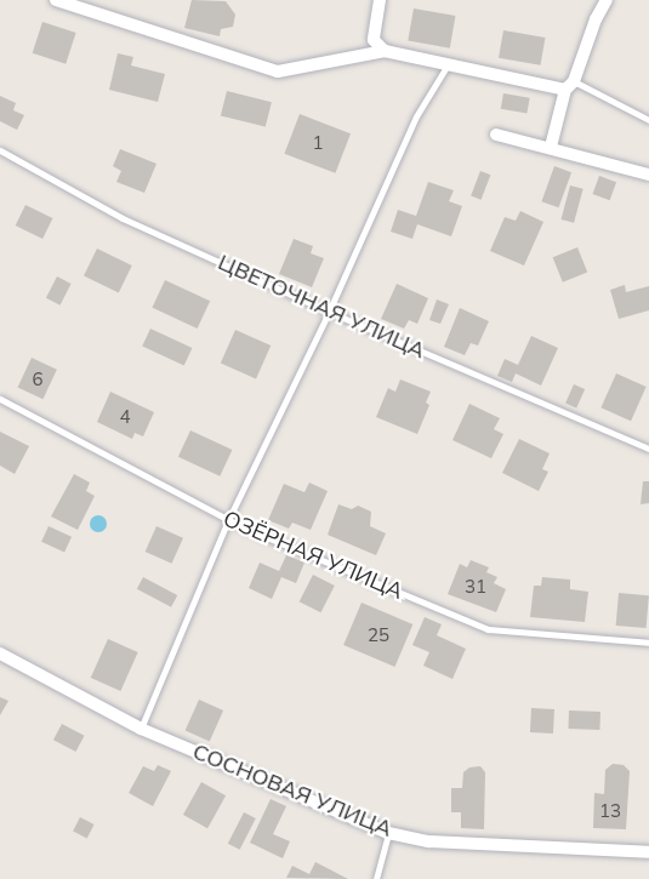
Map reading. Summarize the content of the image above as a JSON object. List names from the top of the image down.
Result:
{
  "streets": {
    "street": ["СОСНОВАЯ УЛИЦА"],
    "lane": ["ЦВЕТОЧНАЯ УЛИЦА", "ОЗЁРНАЯ УЛИЦА"]
  },
  "house_numbers": [
    "1",
    "6",
    "4",
    "31",
    "25",
    "13"
  ]
}
